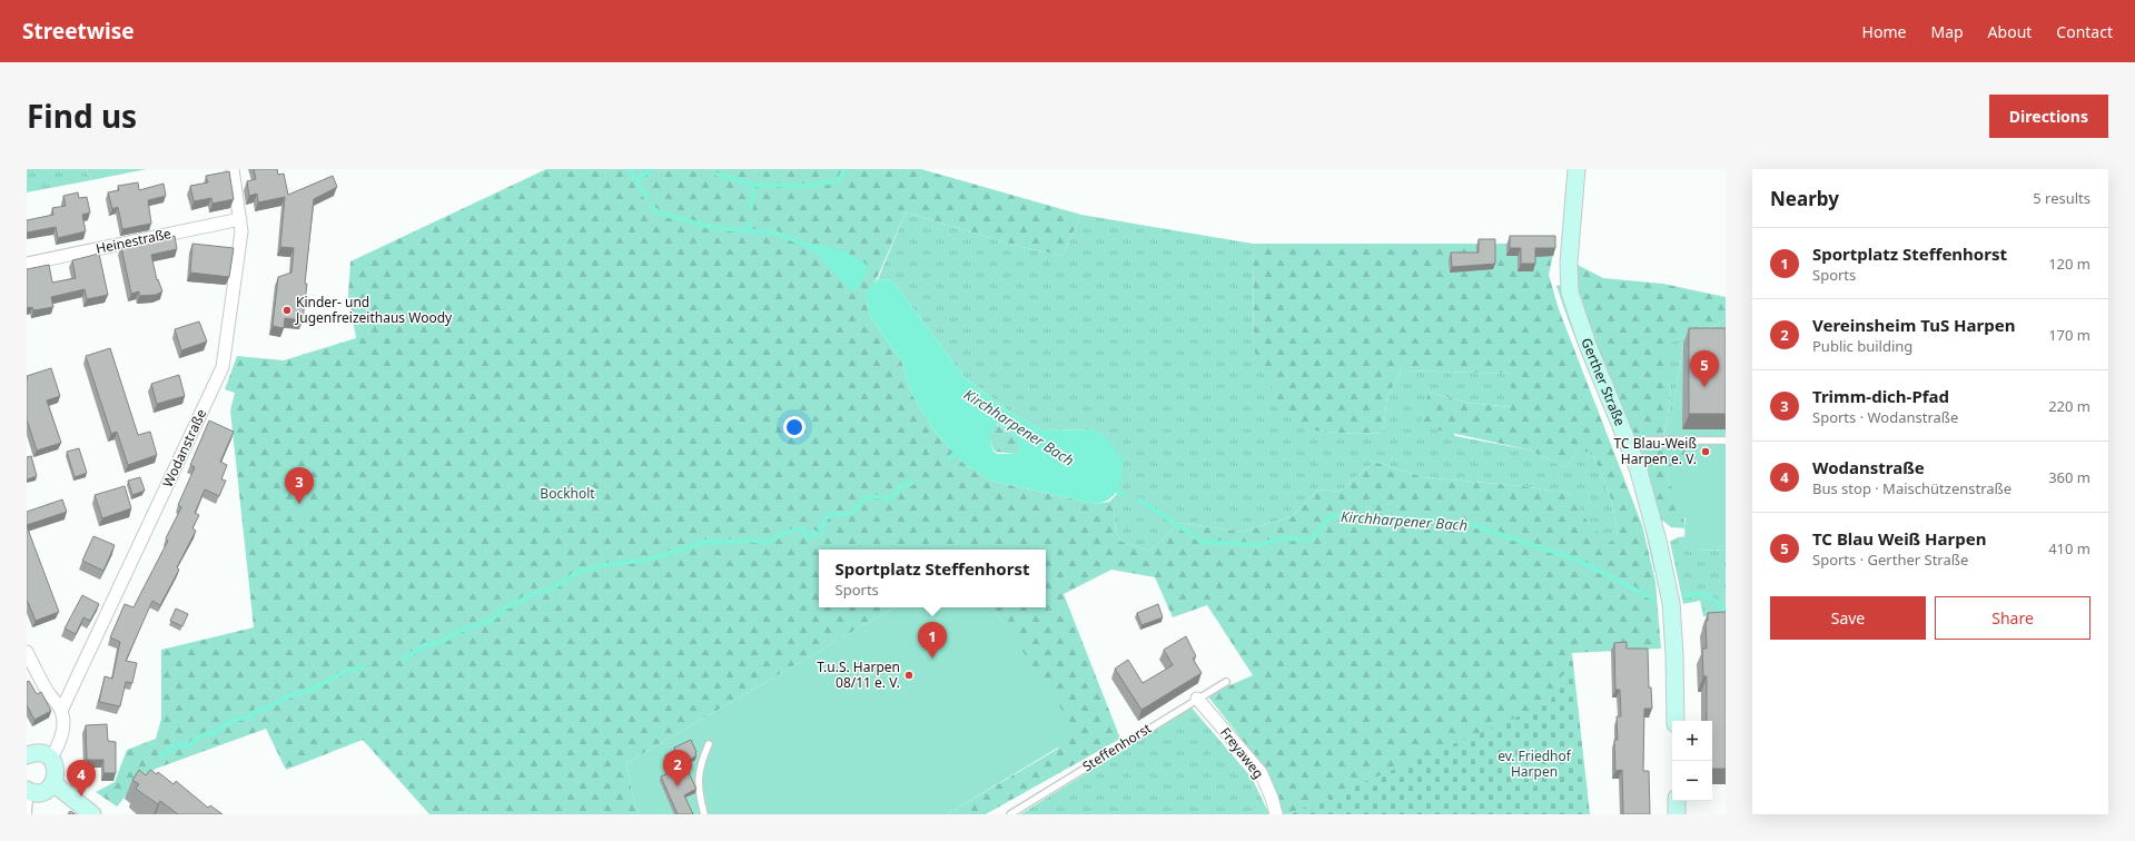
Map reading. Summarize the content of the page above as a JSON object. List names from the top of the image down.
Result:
{
  "streets": {
    "street": [
      "Heinestraße",
      "Gerther Straße",
      "Wodanstraße",
      "Freyaweg"
    ],
    "lane": ["Steffenhorst"]
  },
  "crossings": [
    ["Heinestraße", "Wodanstraße"],
    ["Steffenhorst", "Freyaweg"]
  ],
  "water": ["Kirchharpener Bach"],
  "parks": ["Bockholt", "ev. Friedhof Harpen"],
  "places": ["Kinder- und Jugenfreizeithaus Woody", "TC Blau-Weiß Harpen e. V.", "T.u.S. Harpen 08/11 e. V."],
  "page": {
    "header": "Streetwise",
    "nav": [
      "Home",
      "Map",
      "About",
      "Contact"
    ],
    "title": "Find us",
    "buttons": [
      "Directions",
      ["Save", "Share"]
    ],
    "heading": ["Nearby", "5 results"],
    "list": [
      {
        "mark": "1",
        "name": "Sportplatz Steffenhorst",
        "note": "Sports",
        "value": "120 m"
      },
      {
        "mark": "2",
        "name": "Vereinsheim TuS Harpen",
        "note": "Public building",
        "value": "170 m"
      },
      {
        "mark": "3",
        "name": "Trimm-dich-Pfad",
        "note": "Sports · Wodanstraße",
        "value": "220 m"
      },
      {
        "mark": "4",
        "name": "Wodanstraße",
        "note": "Bus stop · Maischützenstraße",
        "value": "360 m"
      },
      {
        "mark": "5",
        "name": "TC Blau Weiß Harpen",
        "note": "Sports · Gerther Straße",
        "value": "410 m"
      }
    ],
    "pins": [
      "5",
      "3",
      "1",
      "2",
      "4"
    ],
    "popup": ["Sportplatz Steffenhorst", "Sports"],
    "map_buttons": ["+", "−"]
  }
}
